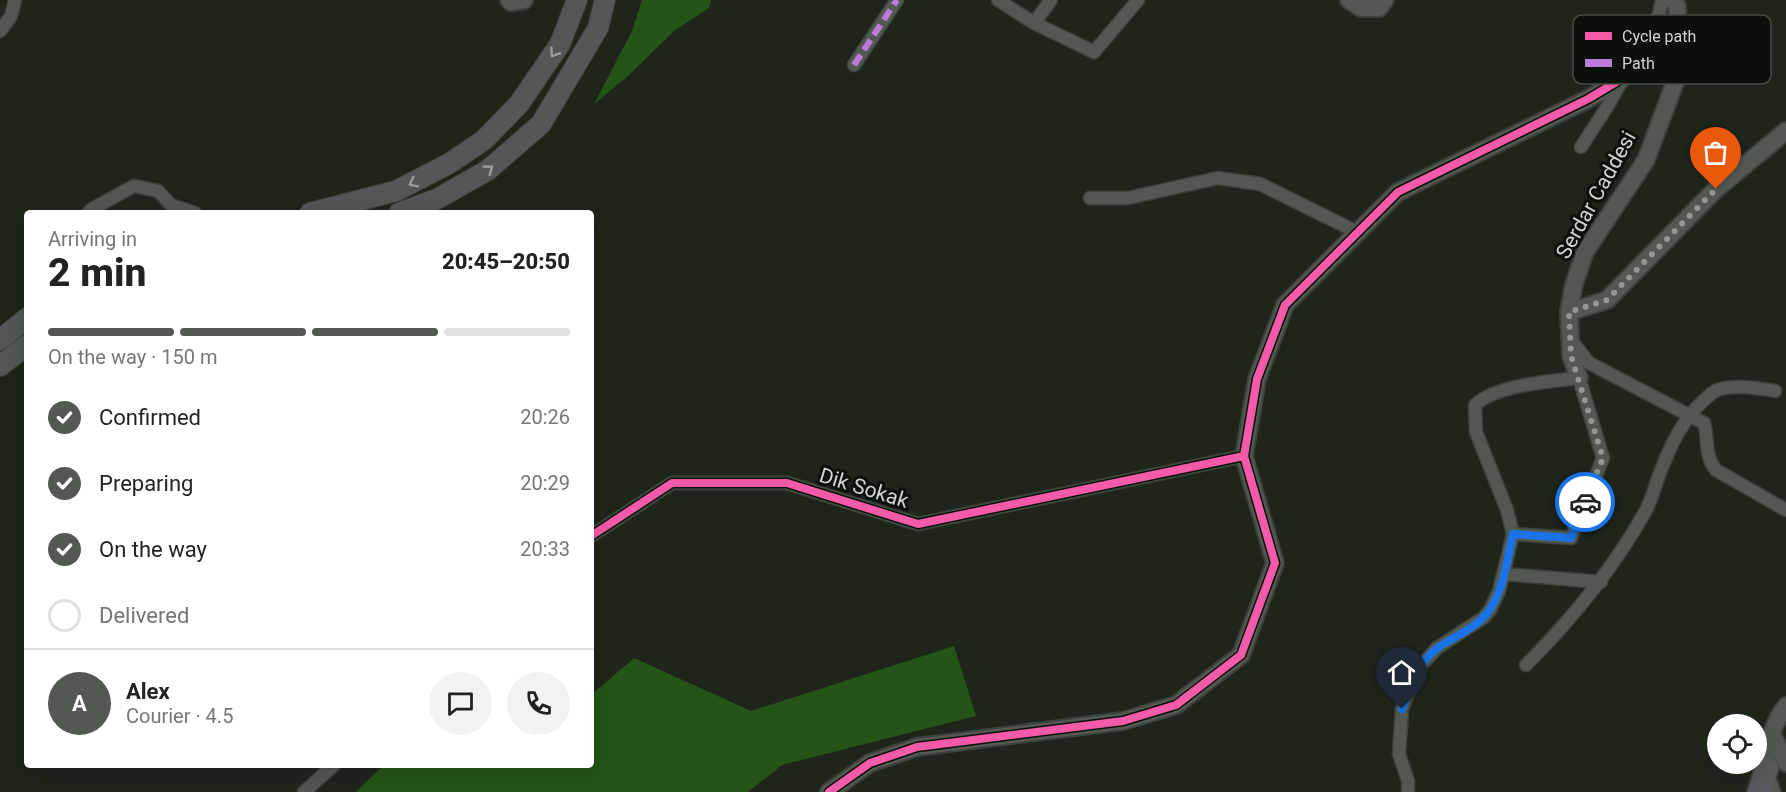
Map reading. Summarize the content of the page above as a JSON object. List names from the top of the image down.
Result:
{
  "streets": {
    "street": ["Serdar Caddesi", "Dik Sokak"]
  },
  "legend": ["Cycle path", "Path"],
  "page": {
    "heading": ["2 min", "Arriving in", "20:45–20:50"],
    "panel": ["Alex", "Courier · 4.5"],
    "bar": "On the way · 150 m",
    "list": [
      ["Confirmed", "20:26"],
      ["Preparing", "20:29"],
      ["On the way", "20:33"],
      "Delivered"
    ],
    "round": "A"
  }
}
